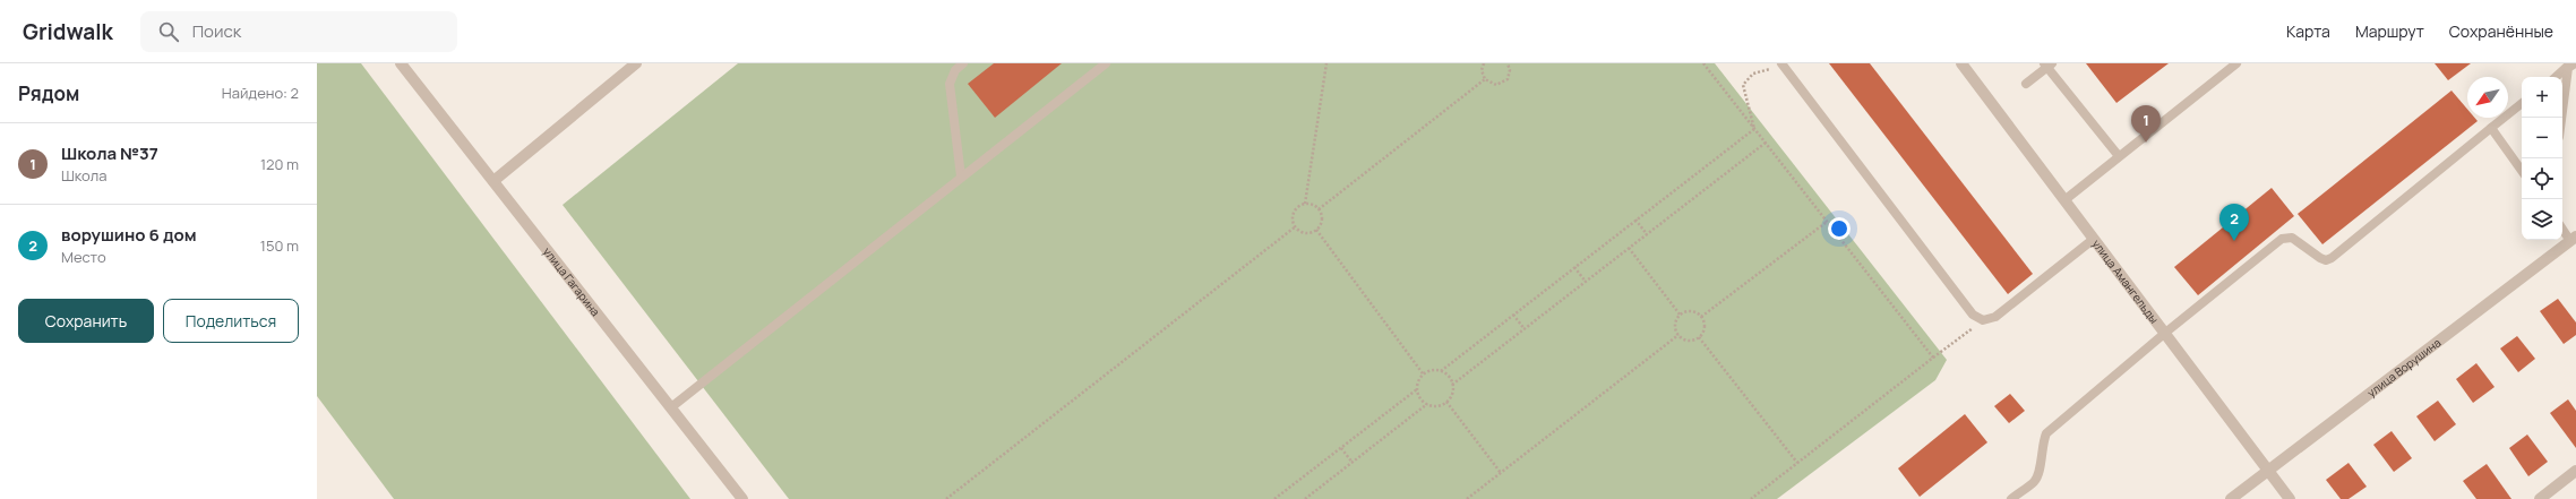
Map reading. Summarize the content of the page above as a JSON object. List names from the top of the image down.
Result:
{
  "streets": {
    "street": ["улица Гагарина", "улица Амангельды", "улица Ворушина"]
  },
  "crossings": [
    ["улица Амангельды", "улица Ворушина"]
  ],
  "north": "bottom left",
  "page": {
    "header": "Gridwalk",
    "search": "Поиск",
    "nav": ["Карта", "Маршрут", "Сохранённые"],
    "heading": ["Рядом", "Найдено: 2"],
    "map_buttons": ["+", "−"],
    "pins": ["1", "2"],
    "list": [
      {
        "mark": "1",
        "name": "Школа №37",
        "note": "Школа",
        "value": "120 m"
      },
      {
        "mark": "2",
        "name": "ворушино 6 дом",
        "note": "Место",
        "value": "150 m"
      }
    ],
    "buttons": ["Сохранить", "Поделиться"]
  }
}
